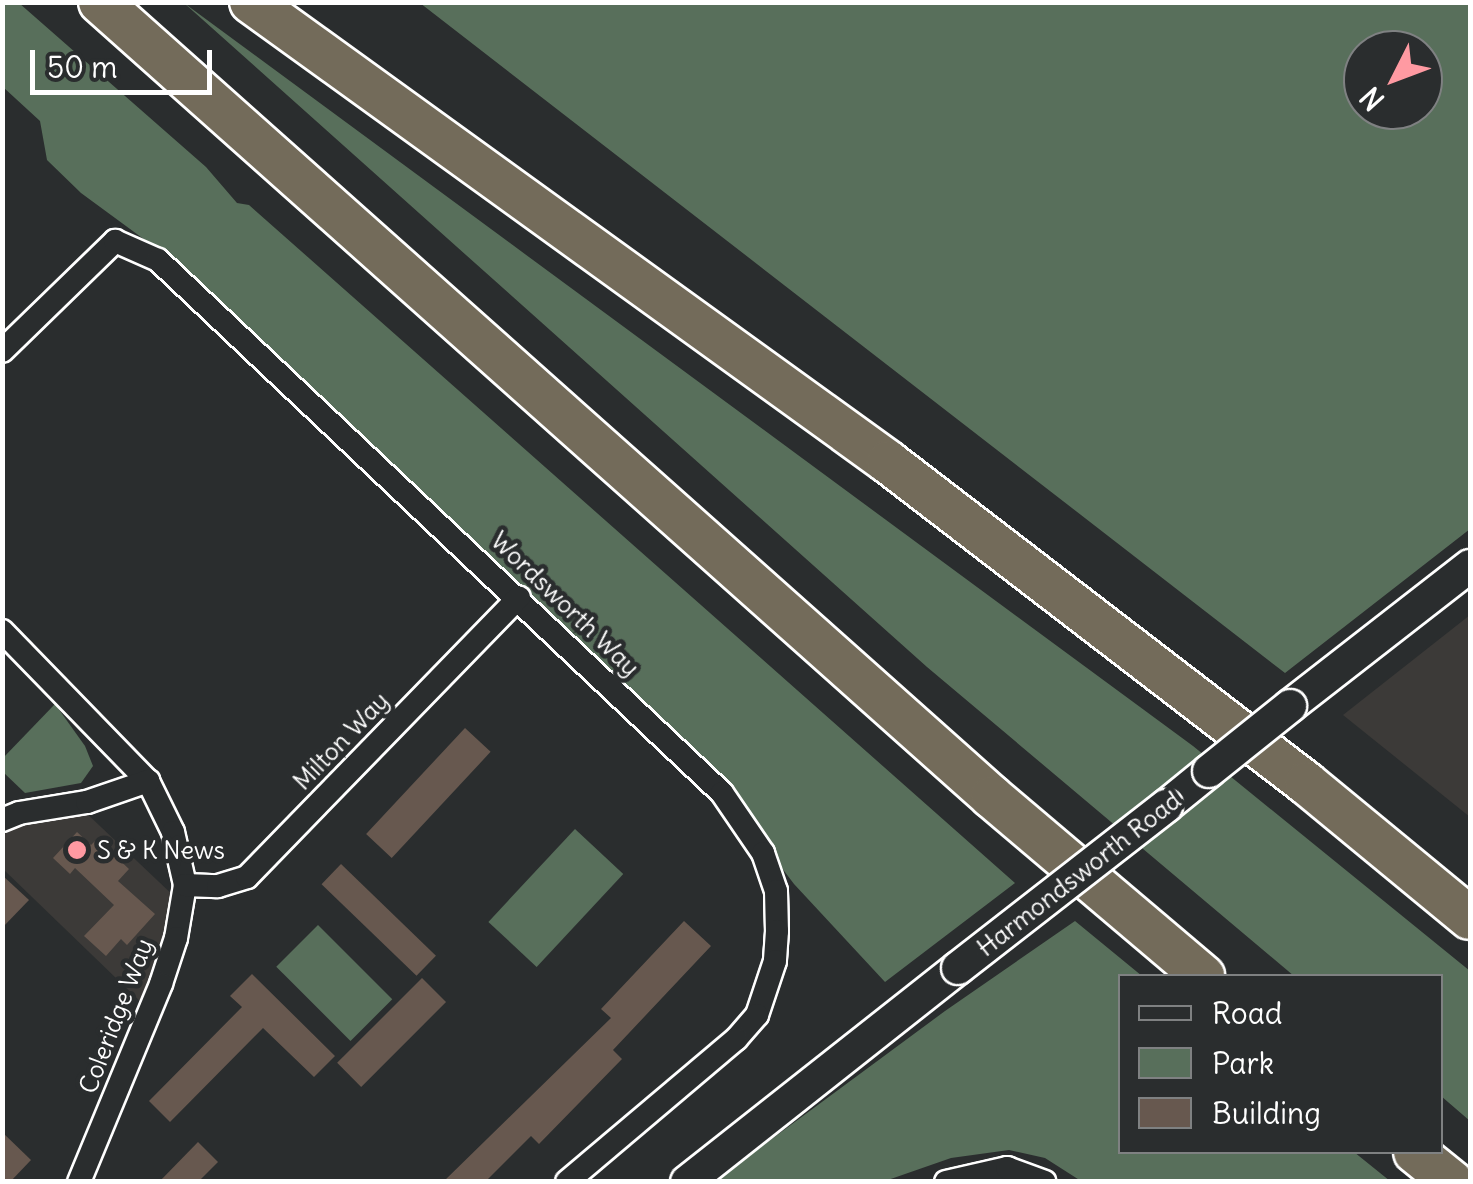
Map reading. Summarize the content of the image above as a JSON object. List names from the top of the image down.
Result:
{
  "streets": {
    "street": [
      "Wordsworth Way",
      "Milton Way",
      "Harmondsworth Road",
      "Coleridge Way"
    ]
  },
  "crossings": [
    ["Wordsworth Way", "Milton Way"],
    ["Milton Way", "Coleridge Way"]
  ],
  "places": ["S & K News"],
  "legend": ["Road", "Park", "Building"],
  "scale_bar": "50 m",
  "north": "bottom left"
}
